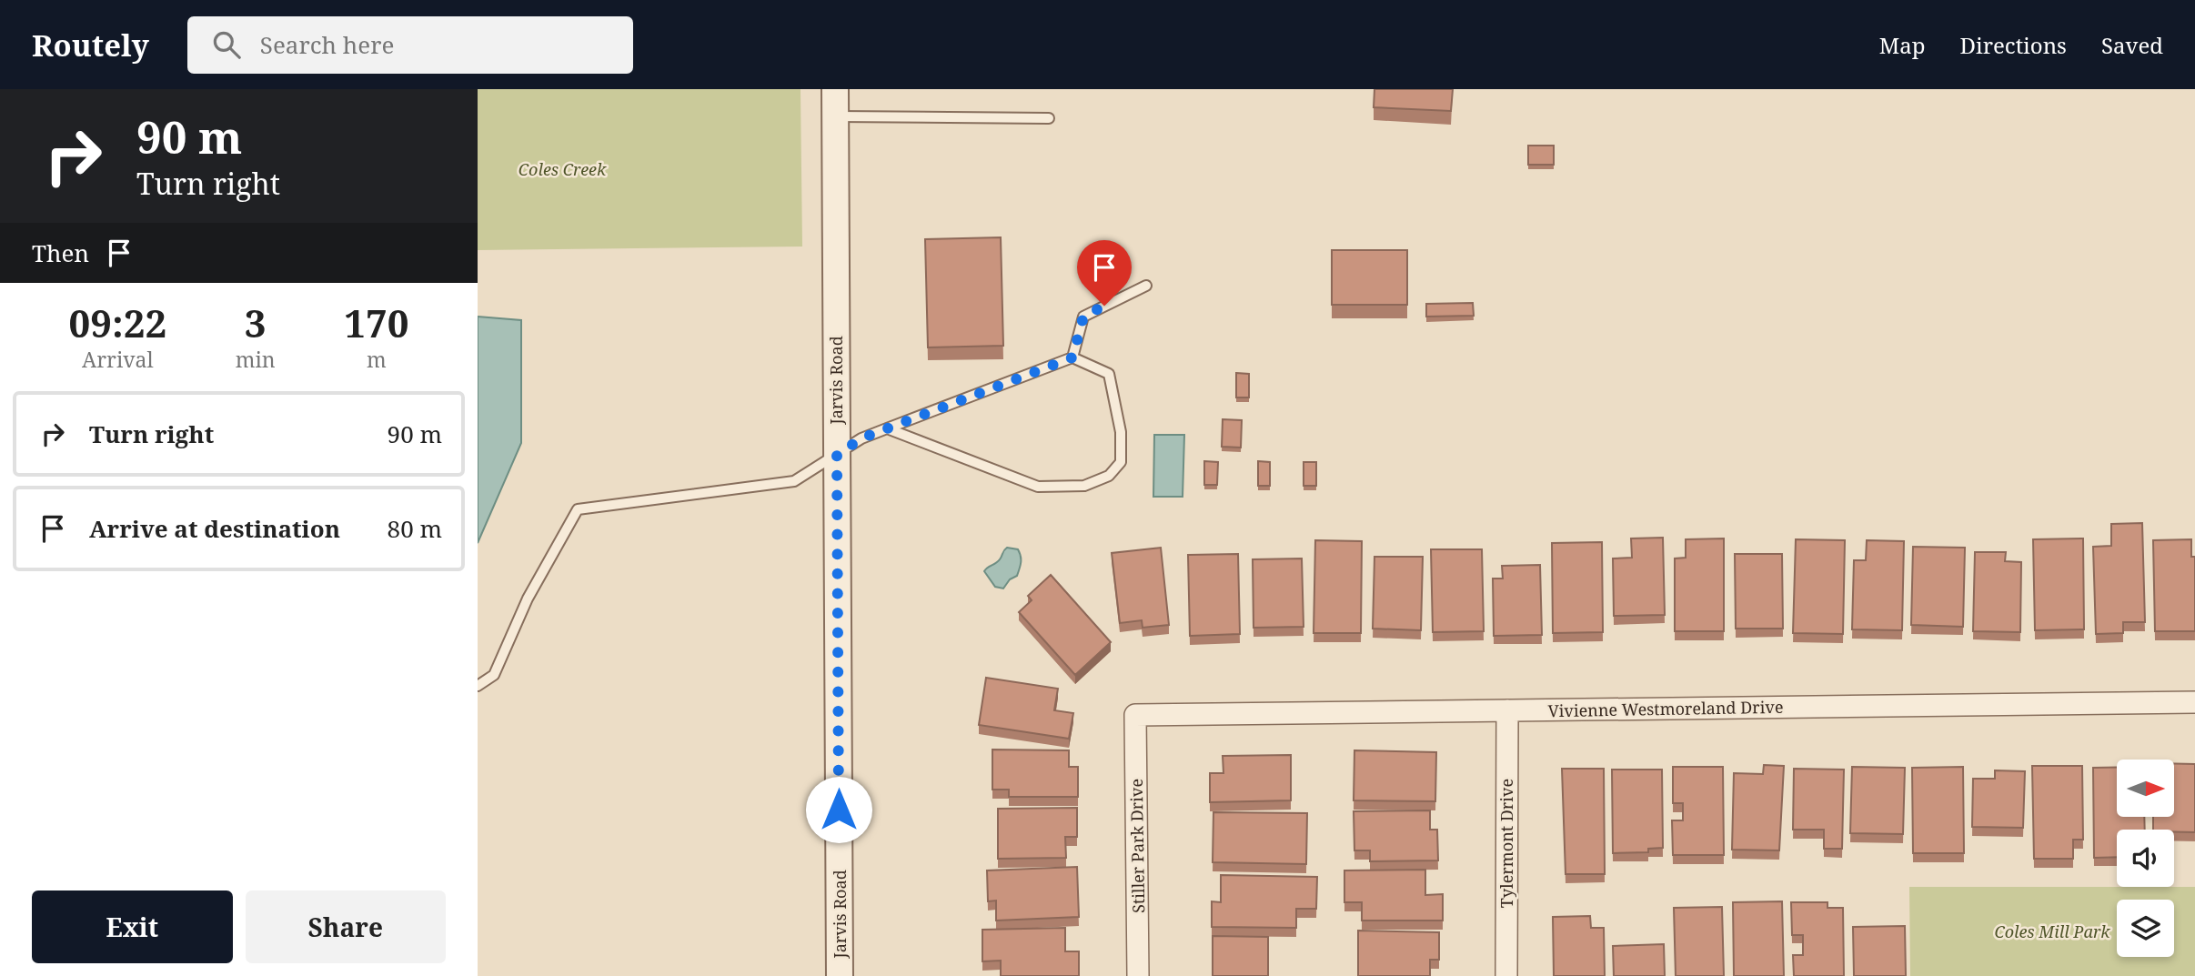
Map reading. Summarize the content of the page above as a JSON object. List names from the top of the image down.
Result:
{
  "streets": {
    "street": [
      "Jarvis Road",
      "Vivienne Westmoreland Drive",
      "Tylermont Drive",
      "Stiller Park Drive"
    ]
  },
  "crossings": [
    ["Vivienne Westmoreland Drive", "Tylermont Drive"],
    ["Vivienne Westmoreland Drive", "Stiller Park Drive"]
  ],
  "parks": ["Coles Creek", "Coles Mill Park"],
  "north": "right",
  "page": {
    "header": "Routely",
    "search": "Search here",
    "nav": ["Map", "Directions", "Saved"],
    "turn": ["90 m", "Turn right"],
    "then": "Then",
    "eta": [
      "09:22",
      "Arrival",
      "3",
      "min",
      "170",
      "m"
    ],
    "list": [
      {
        "name": "Turn right",
        "value": "90 m"
      },
      {
        "name": "Arrive at destination",
        "value": "80 m"
      }
    ],
    "buttons": ["Exit", "Share"]
  }
}
